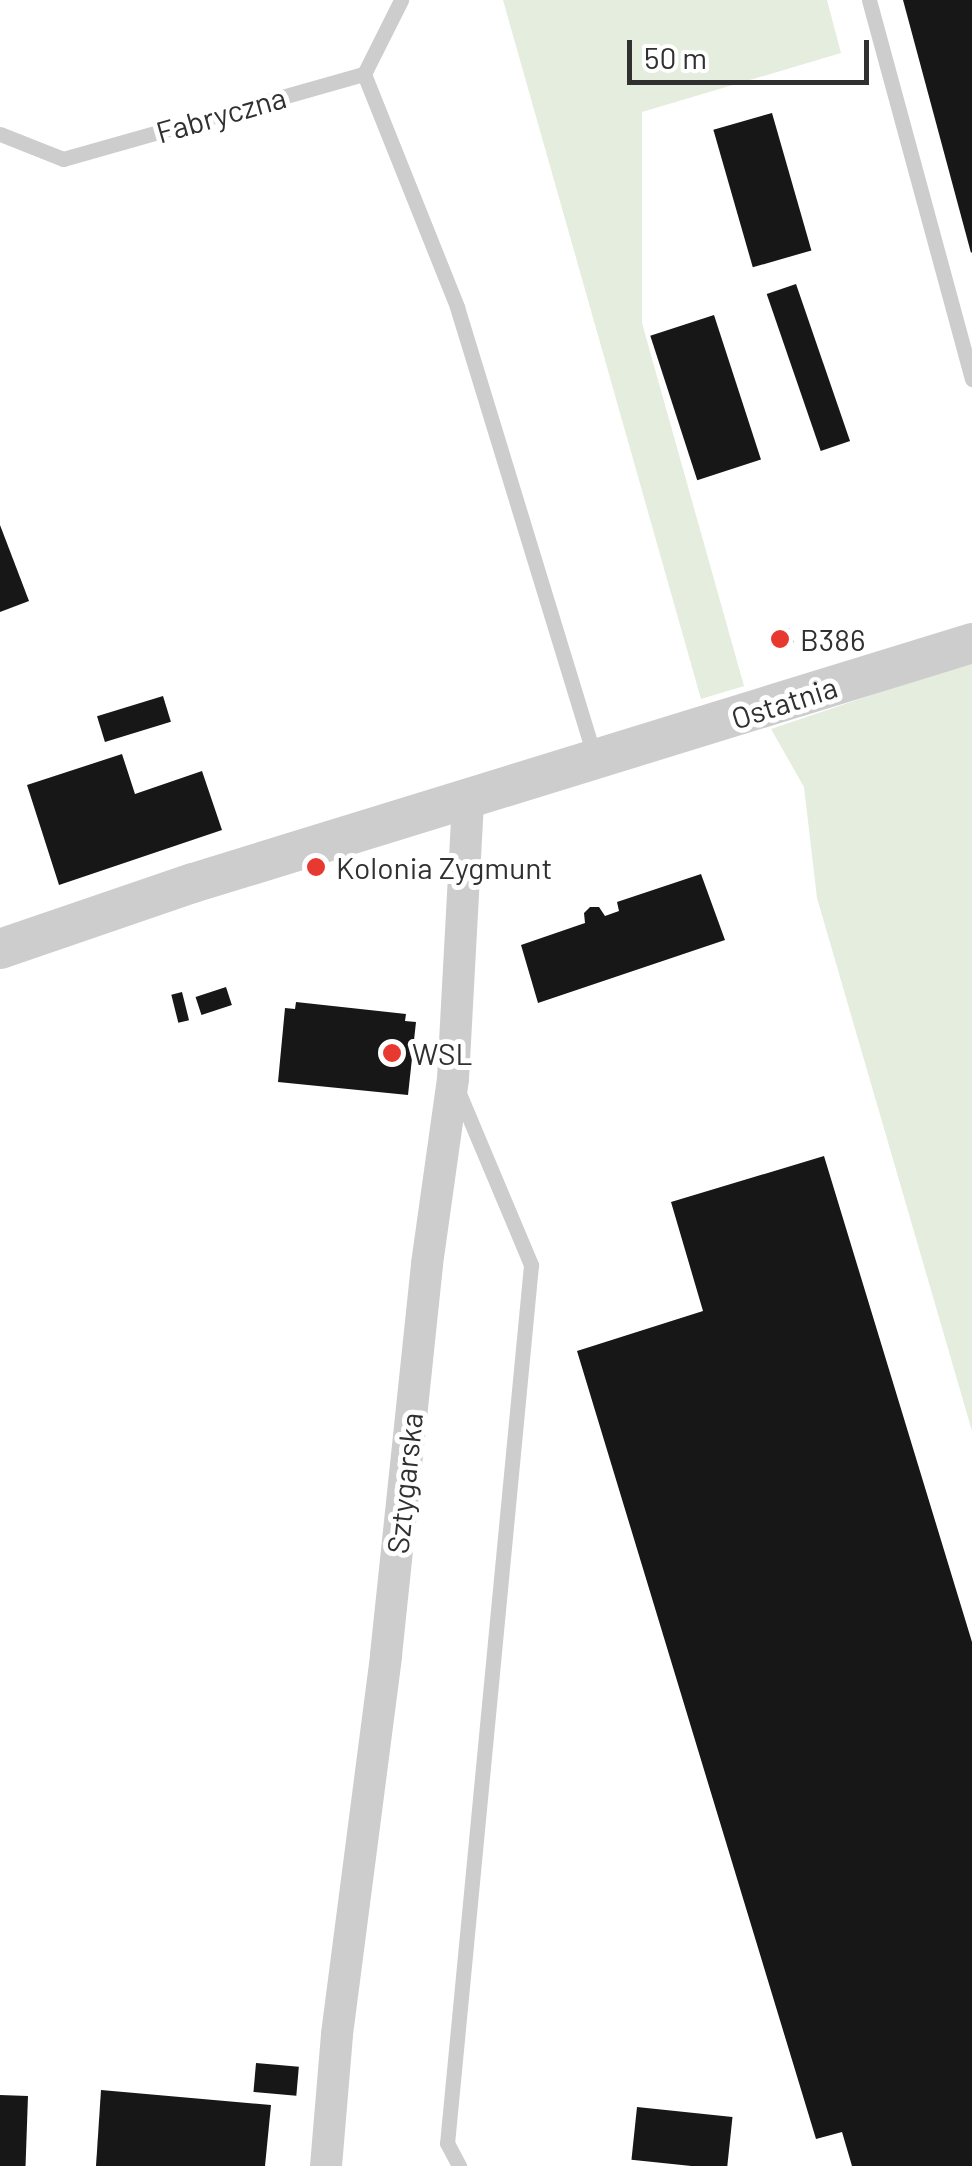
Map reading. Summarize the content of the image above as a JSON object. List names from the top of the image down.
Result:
{
  "streets": {
    "street": ["Ostatnia", "Sztygarska"],
    "lane": ["Fabryczna"]
  },
  "places": ["B386", "Kolonia Zygmunt", "WSL"],
  "scale_bar": "50 m"
}
